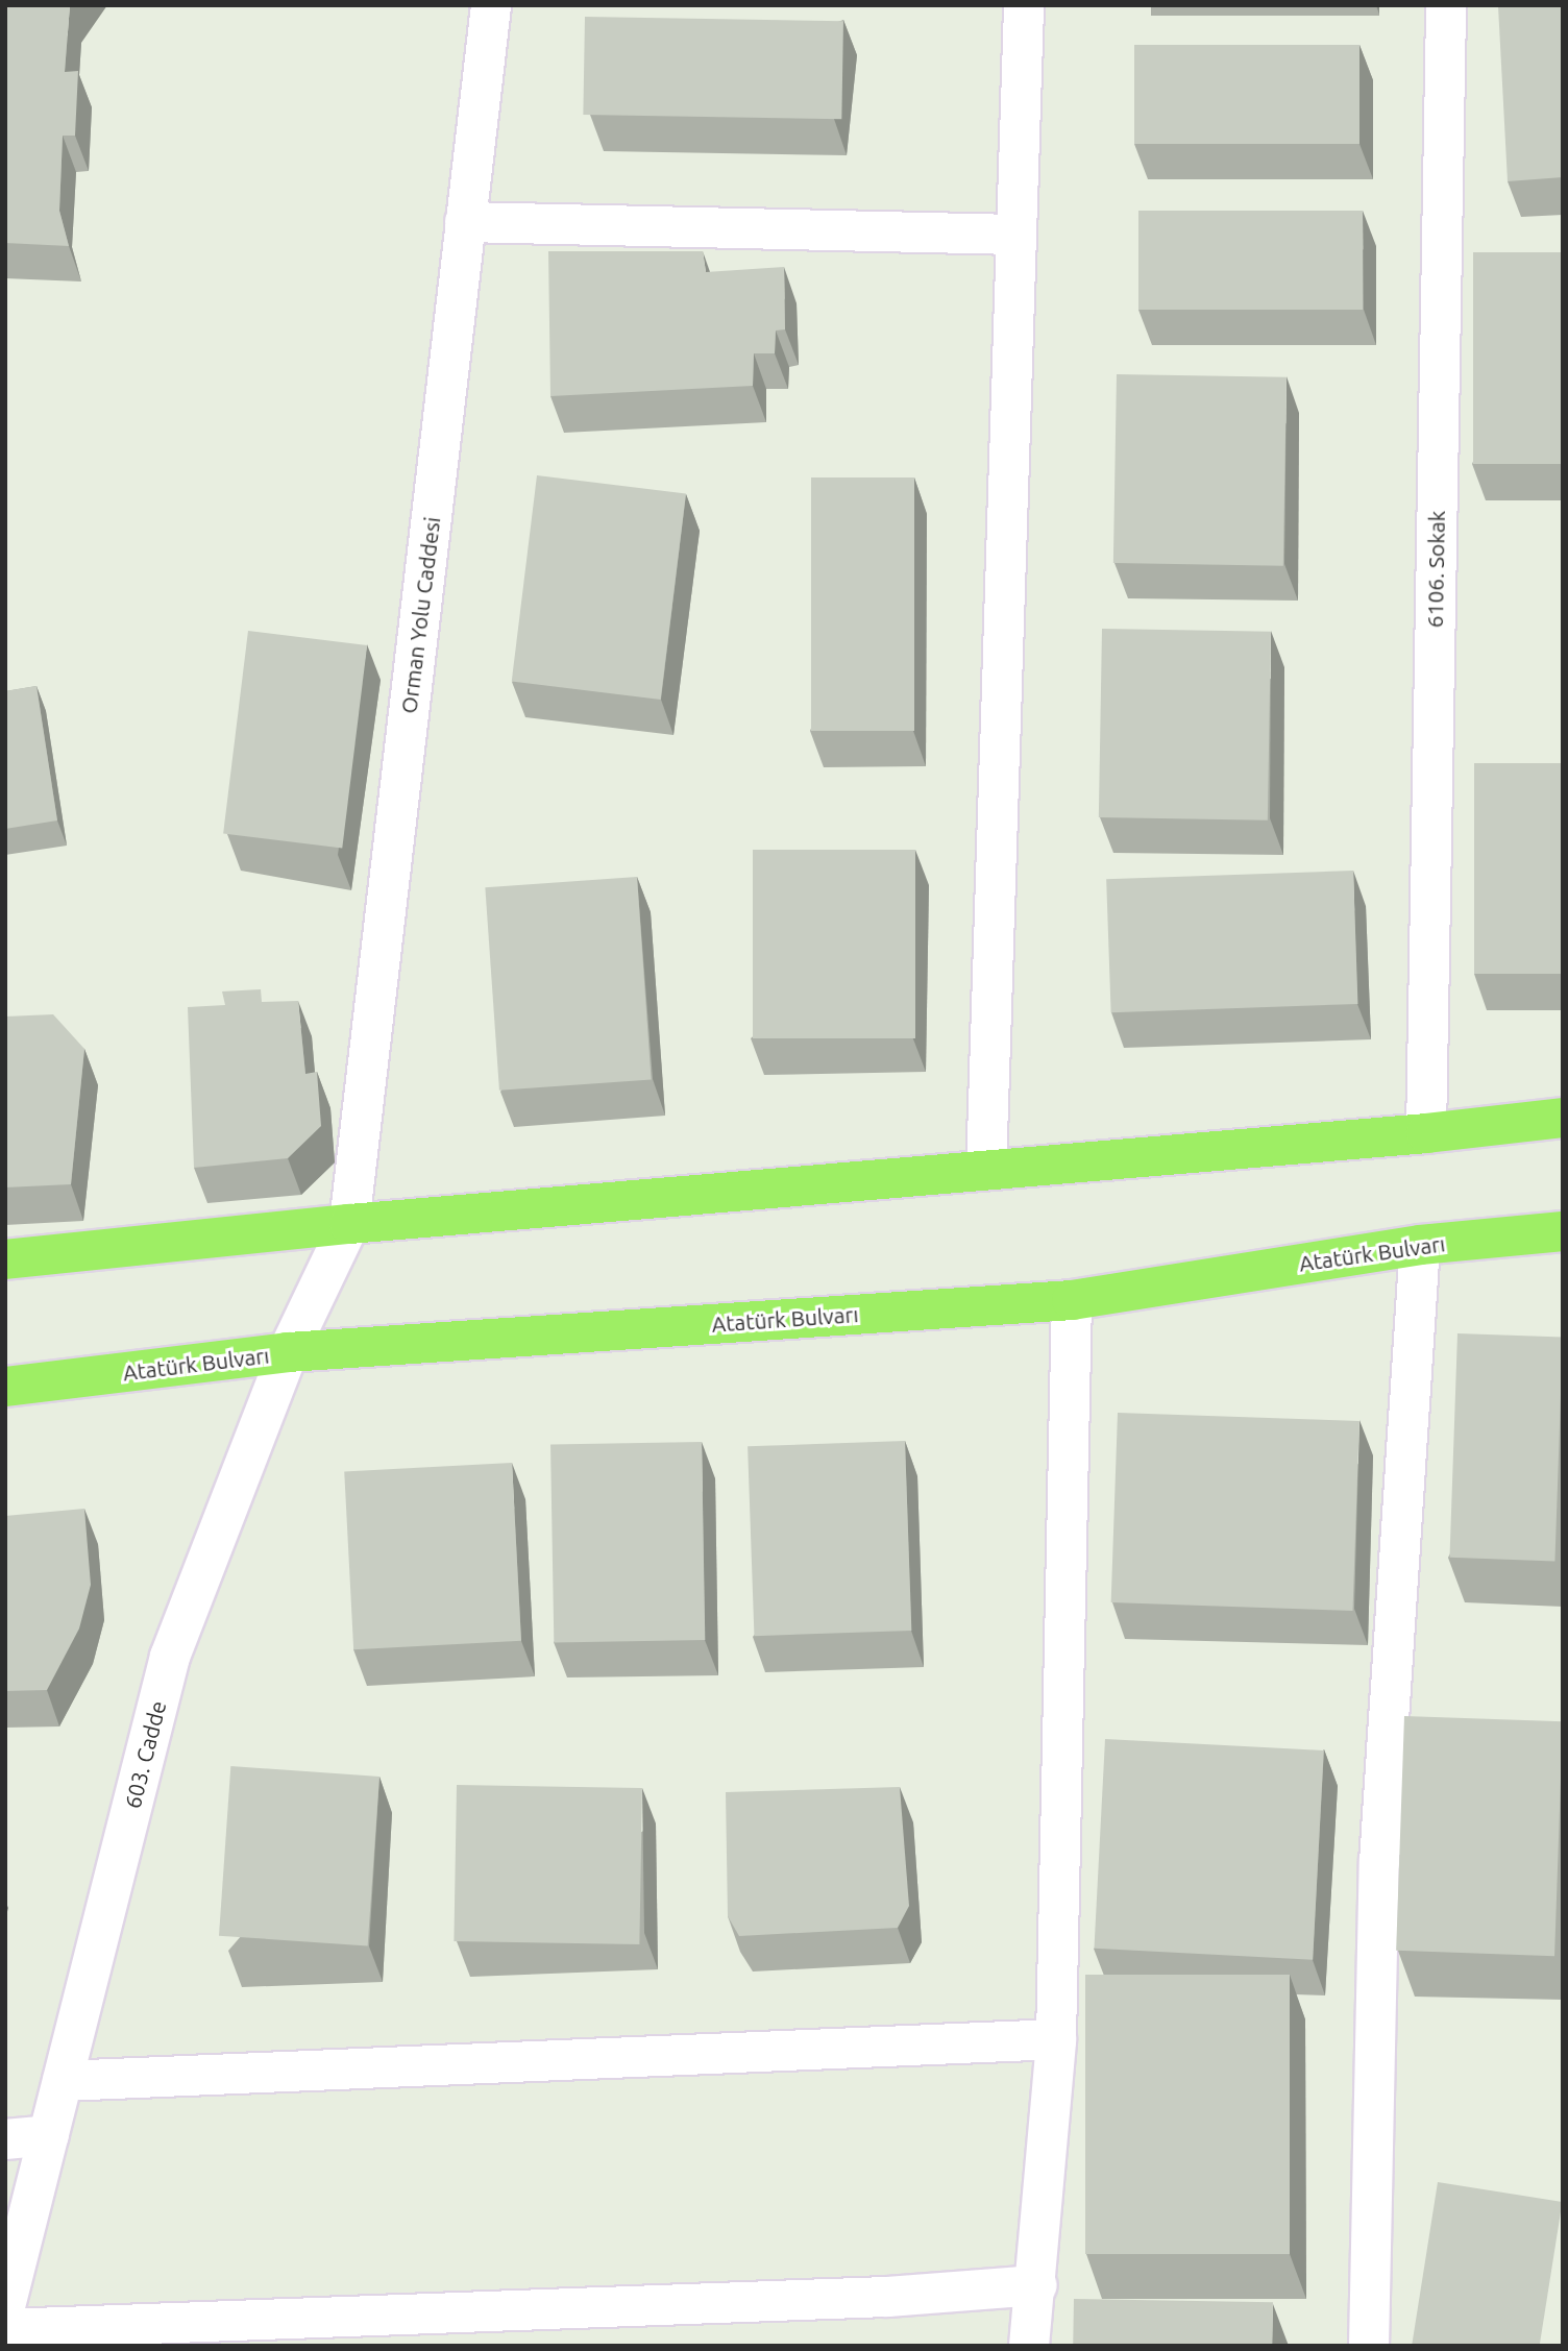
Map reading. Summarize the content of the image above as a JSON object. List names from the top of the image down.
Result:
{
  "streets": {
    "main road": ["Atatürk Bulvarı"],
    "street": ["6106. Sokak", "Orman Yolu Caddesi", "603. Cadde"]
  },
  "crossings": [
    ["Orman Yolu Caddesi", "603. Cadde"],
    ["Atatürk Bulvarı", "603. Cadde"]
  ]
}
